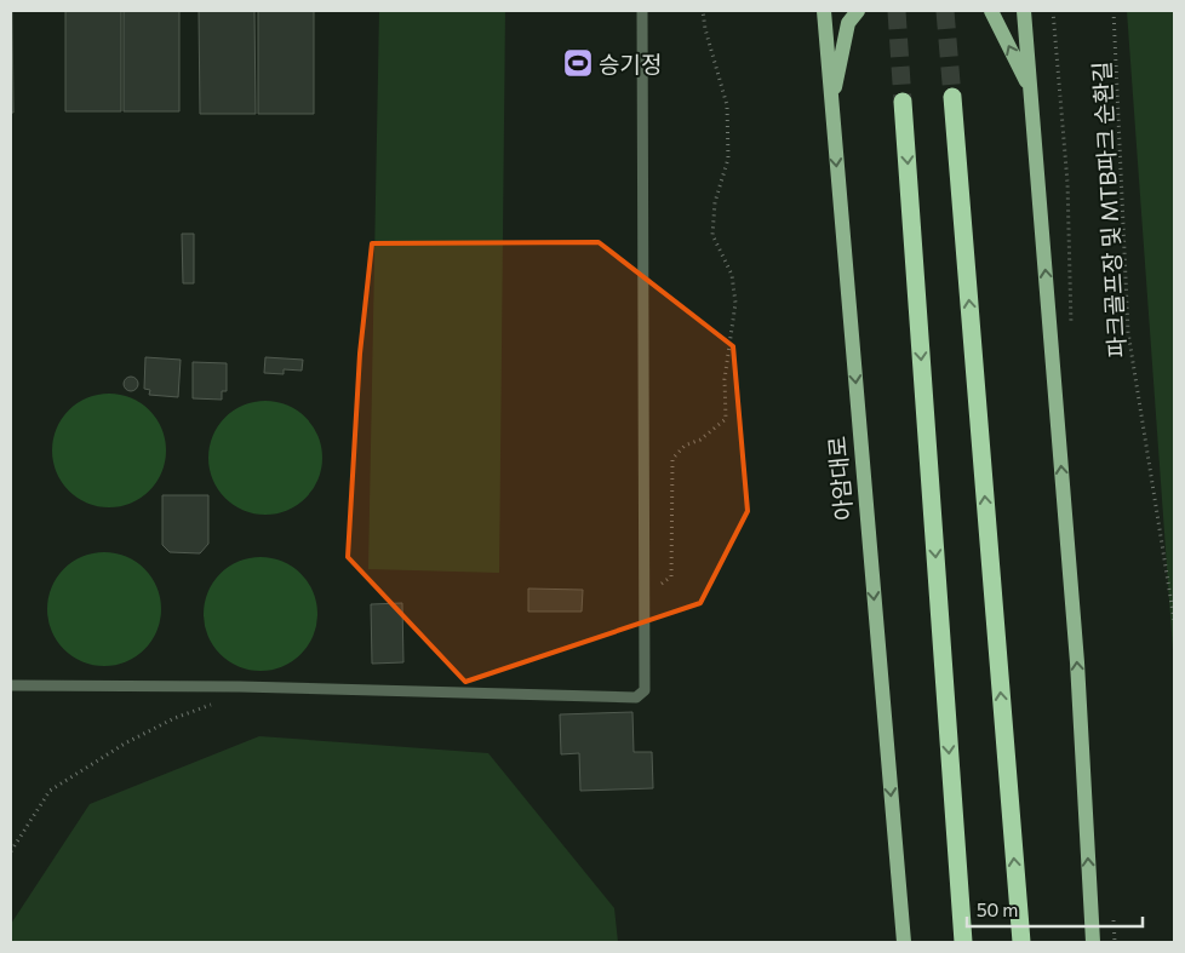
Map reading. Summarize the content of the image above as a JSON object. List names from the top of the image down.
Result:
{
  "streets": {
    "main road": ["아암대로"],
    "path": ["파크골프장 및 MTB파크 순환길"]
  },
  "one_way": ["아암대로"],
  "places": {
    "sports": ["승기정"]
  },
  "scale_bar": "50 m"
}
